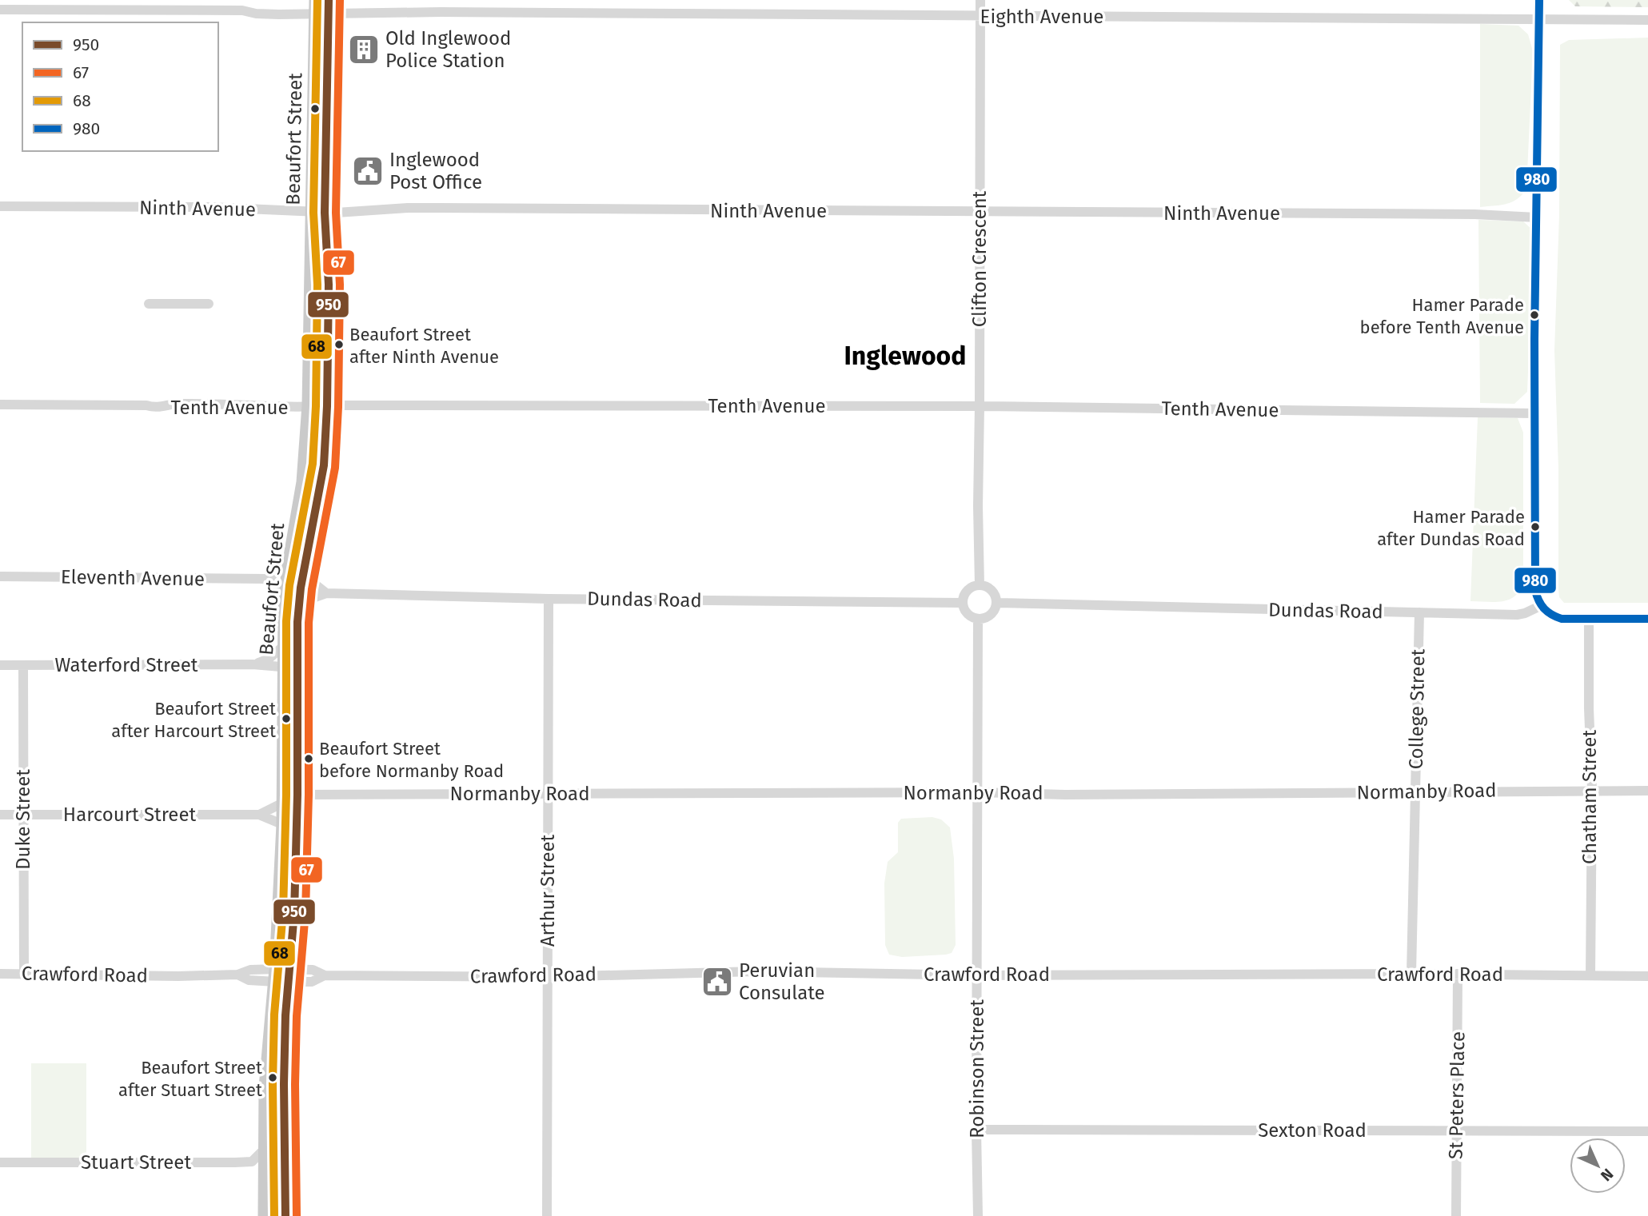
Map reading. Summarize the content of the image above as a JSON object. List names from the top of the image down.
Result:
{
  "streets": {
    "main road": ["Beaufort Street"],
    "street": [
      "Eighth Avenue",
      "Ninth Avenue",
      "Clifton Crescent",
      "Tenth Avenue",
      "Eleventh Avenue",
      "Dundas Road",
      "Waterford Street",
      "College Street",
      "Normanby Road",
      "Chatham Street",
      "Harcourt Street",
      "Duke Street",
      "Arthur Street",
      "Crawford Road",
      "Robinson Street",
      "St Peters Place",
      "Sexton Road",
      "Stuart Street"
    ]
  },
  "crossings": [
    ["Eighth Avenue", "Beaufort Street"],
    ["Eighth Avenue", "Clifton Crescent"],
    ["Beaufort Street", "Ninth Avenue"],
    ["Beaufort Street", "Tenth Avenue"],
    ["Beaufort Street", "Eleventh Avenue"],
    ["Beaufort Street", "Dundas Road"],
    ["Beaufort Street", "Waterford Street"],
    ["Beaufort Street", "Normanby Road"],
    ["Beaufort Street", "Harcourt Street"],
    ["Beaufort Street", "Crawford Road"],
    ["Beaufort Street", "Stuart Street"],
    ["Ninth Avenue", "Clifton Crescent"],
    ["Clifton Crescent", "Tenth Avenue"],
    ["Clifton Crescent", "Dundas Road"],
    ["Clifton Crescent", "Robinson Street"],
    ["Dundas Road", "College Street"],
    ["Dundas Road", "Arthur Street"],
    ["Dundas Road", "Robinson Street"],
    ["Waterford Street", "Duke Street"],
    ["College Street", "Normanby Road"],
    ["College Street", "Crawford Road"],
    ["Normanby Road", "Chatham Street"],
    ["Normanby Road", "Harcourt Street"],
    ["Normanby Road", "Arthur Street"],
    ["Normanby Road", "Robinson Street"],
    ["Chatham Street", "Crawford Road"],
    ["Harcourt Street", "Duke Street"],
    ["Duke Street", "Crawford Road"],
    ["Arthur Street", "Crawford Road"],
    ["Crawford Road", "Robinson Street"],
    ["Crawford Road", "St Peters Place"],
    ["Robinson Street", "Sexton Road"],
    ["St Peters Place", "Sexton Road"]
  ],
  "districts": ["Inglewood"],
  "places": {
    "building": ["Old Inglewood Police Station"],
    "public building": ["Inglewood Post Office", "Peruvian Consulate"],
    "other": [
      "Hamer Parade before Tenth Avenue",
      "Beaufort Street after Ninth Avenue",
      "Hamer Parade after Dundas Road",
      "Beaufort Street after Harcourt Street",
      "Beaufort Street before Normanby Road",
      "Beaufort Street after Stuart Street"
    ]
  },
  "lines": [
    "transit line 950",
    "transit line 67",
    "transit line 68",
    "transit line 980"
  ],
  "legend": [
    "950",
    "67",
    "68",
    "980"
  ],
  "north": "bottom right"
}
